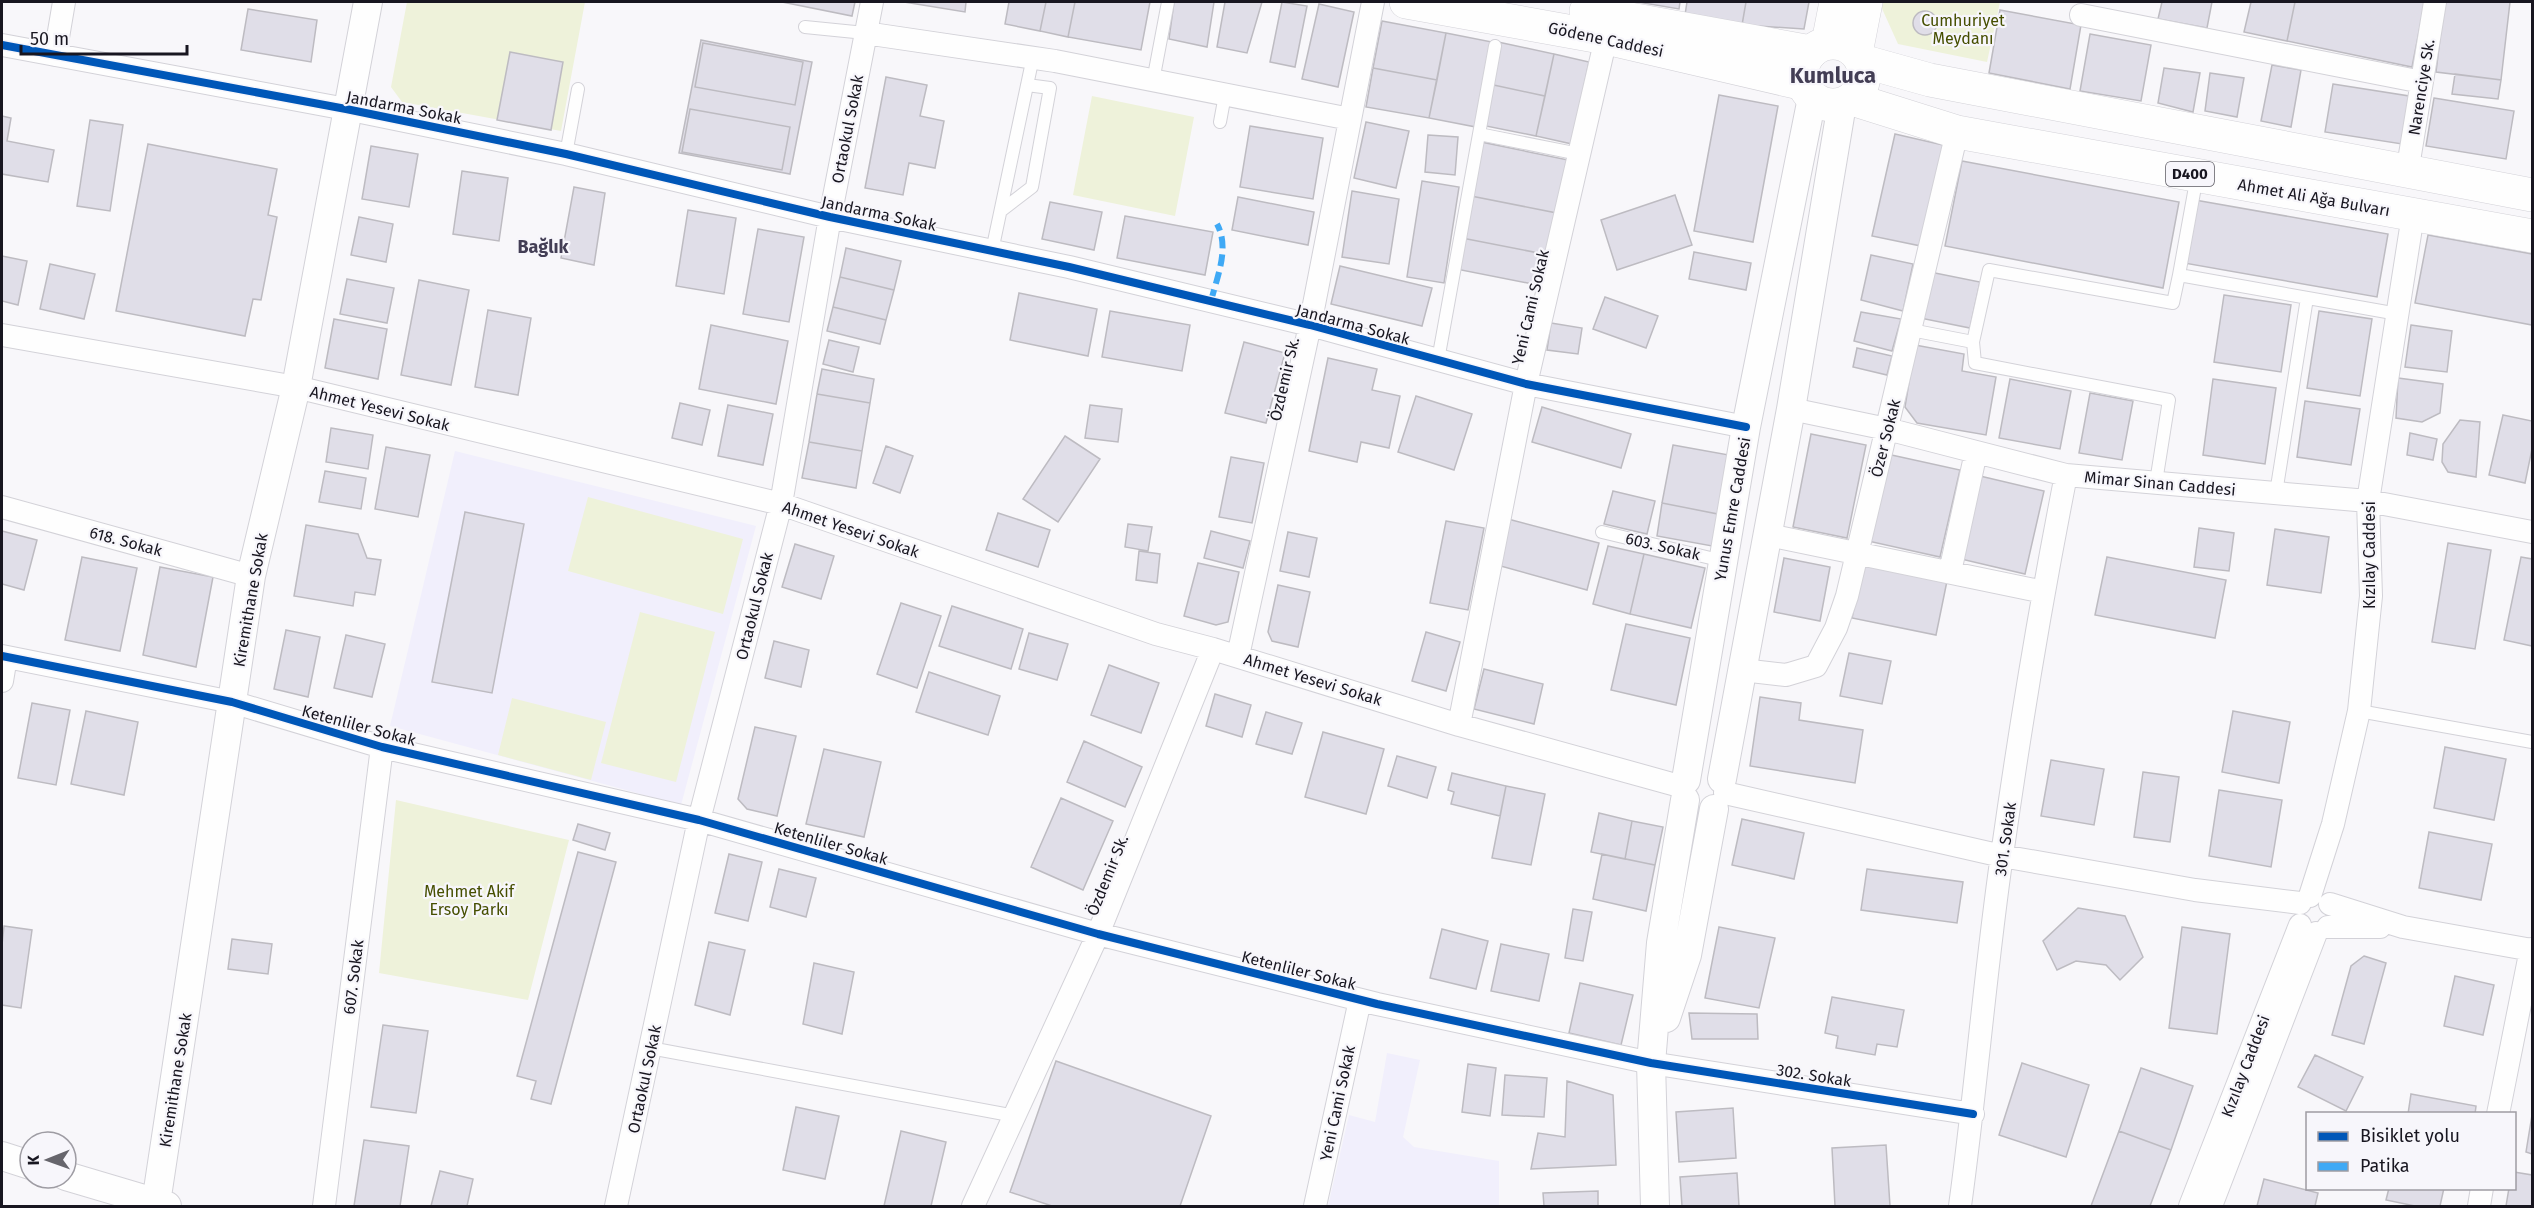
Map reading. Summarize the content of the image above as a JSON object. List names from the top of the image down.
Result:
{
  "streets": {
    "main road": ["Gödene Caddesi", "D400", "Ahmet Ali Ağa Bulvarı"],
    "street": [
      "Narenciye Sk.",
      "Jandarma Sokak",
      "Ortaokul Sokak",
      "Yeni Cami Sokak",
      "Özdemir Sk.",
      "Ahmet Yesevi Sokak",
      "Özer Sokak",
      "Mimar Sinan Caddesi",
      "Yunus Emre Caddesi",
      "618. Sokak",
      "Kızılay Caddesi",
      "Kiremithane Sokak",
      "Ketenliler Sokak",
      "301. Sokak",
      "607. Sokak",
      "302. Sokak"
    ],
    "lane": ["603. Sokak"]
  },
  "crossings": [
    ["Gödene Caddesi", "Ahmet Ali Ağa Bulvarı"],
    ["Gödene Caddesi", "Yeni Cami Sokak"],
    ["Gödene Caddesi", "Yunus Emre Caddesi"],
    ["Jandarma Sokak", "Ortaokul Sokak"],
    ["Jandarma Sokak", "Yeni Cami Sokak"],
    ["Jandarma Sokak", "Özdemir Sk."],
    ["Jandarma Sokak", "Yunus Emre Caddesi"],
    ["Jandarma Sokak", "Kiremithane Sokak"],
    ["Ortaokul Sokak", "Ahmet Yesevi Sokak"],
    ["Ortaokul Sokak", "Ketenliler Sokak"],
    ["Ahmet Ali Ağa Bulvarı", "Özer Sokak"],
    ["Ahmet Ali Ağa Bulvarı", "Yunus Emre Caddesi"],
    ["Ahmet Ali Ağa Bulvarı", "Kızılay Caddesi"],
    ["Yeni Cami Sokak", "Ahmet Yesevi Sokak"],
    ["Yeni Cami Sokak", "Ketenliler Sokak"],
    ["Özdemir Sk.", "Ahmet Yesevi Sokak"],
    ["Özdemir Sk.", "Ketenliler Sokak"],
    ["Ahmet Yesevi Sokak", "Yunus Emre Caddesi"],
    ["Ahmet Yesevi Sokak", "Kiremithane Sokak"],
    ["Özer Sokak", "Mimar Sinan Caddesi"],
    ["Özer Sokak", "Yunus Emre Caddesi"],
    ["Mimar Sinan Caddesi", "Yunus Emre Caddesi"],
    ["Mimar Sinan Caddesi", "Kızılay Caddesi"],
    ["Mimar Sinan Caddesi", "301. Sokak"],
    ["Yunus Emre Caddesi", "603. Sokak"],
    ["Yunus Emre Caddesi", "Ketenliler Sokak"],
    ["Yunus Emre Caddesi", "302. Sokak"],
    ["618. Sokak", "Kiremithane Sokak"],
    ["Kiremithane Sokak", "Ketenliler Sokak"],
    ["Ketenliler Sokak", "607. Sokak"],
    ["Ketenliler Sokak", "302. Sokak"],
    ["301. Sokak", "302. Sokak"]
  ],
  "districts": ["Kumluca", "Bağlık"],
  "parks": ["Cumhuriyet Meydanı", "Mehmet Akif Ersoy Parkı"],
  "legend": ["Bisiklet yolu", "Patika"],
  "scale_bar": "50 m",
  "north": "left"
}
